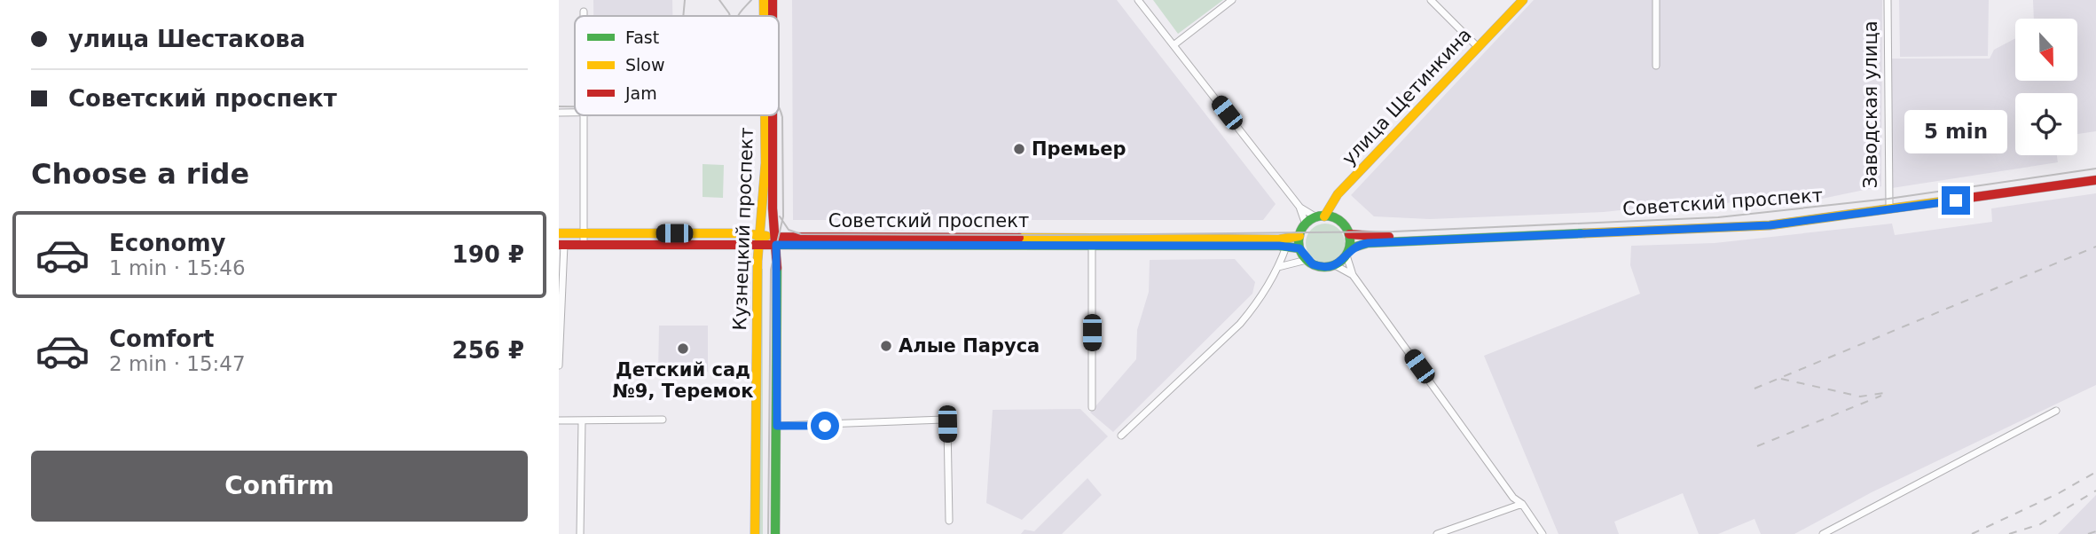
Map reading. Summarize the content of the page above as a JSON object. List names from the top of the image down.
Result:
{
  "streets": {
    "main road": ["улица Щетинкина", "Советский проспект", "Кузнецкий проспект"],
    "street": ["Заводская улица"]
  },
  "crossings": [
    ["улица Щетинкина", "Советский проспект"],
    ["Заводская улица", "Советский проспект"],
    ["Советский проспект", "Кузнецкий проспект"]
  ],
  "places": ["Премьер", "Алые Паруса", "Детский сад №9, Теремок"],
  "legend": ["Fast", "Slow", "Jam"],
  "north": "bottom",
  "page": {
    "banner": ["улица Шестакова", "Советский проспект"],
    "bubble": "5 min",
    "heading": "Choose a ride",
    "list": [
      {
        "name": "Economy",
        "note": "1 min · 15:46",
        "value": "190 ₽"
      },
      {
        "name": "Comfort",
        "note": "2 min · 15:47",
        "value": "256 ₽"
      }
    ],
    "buttons": "Confirm"
  }
}
